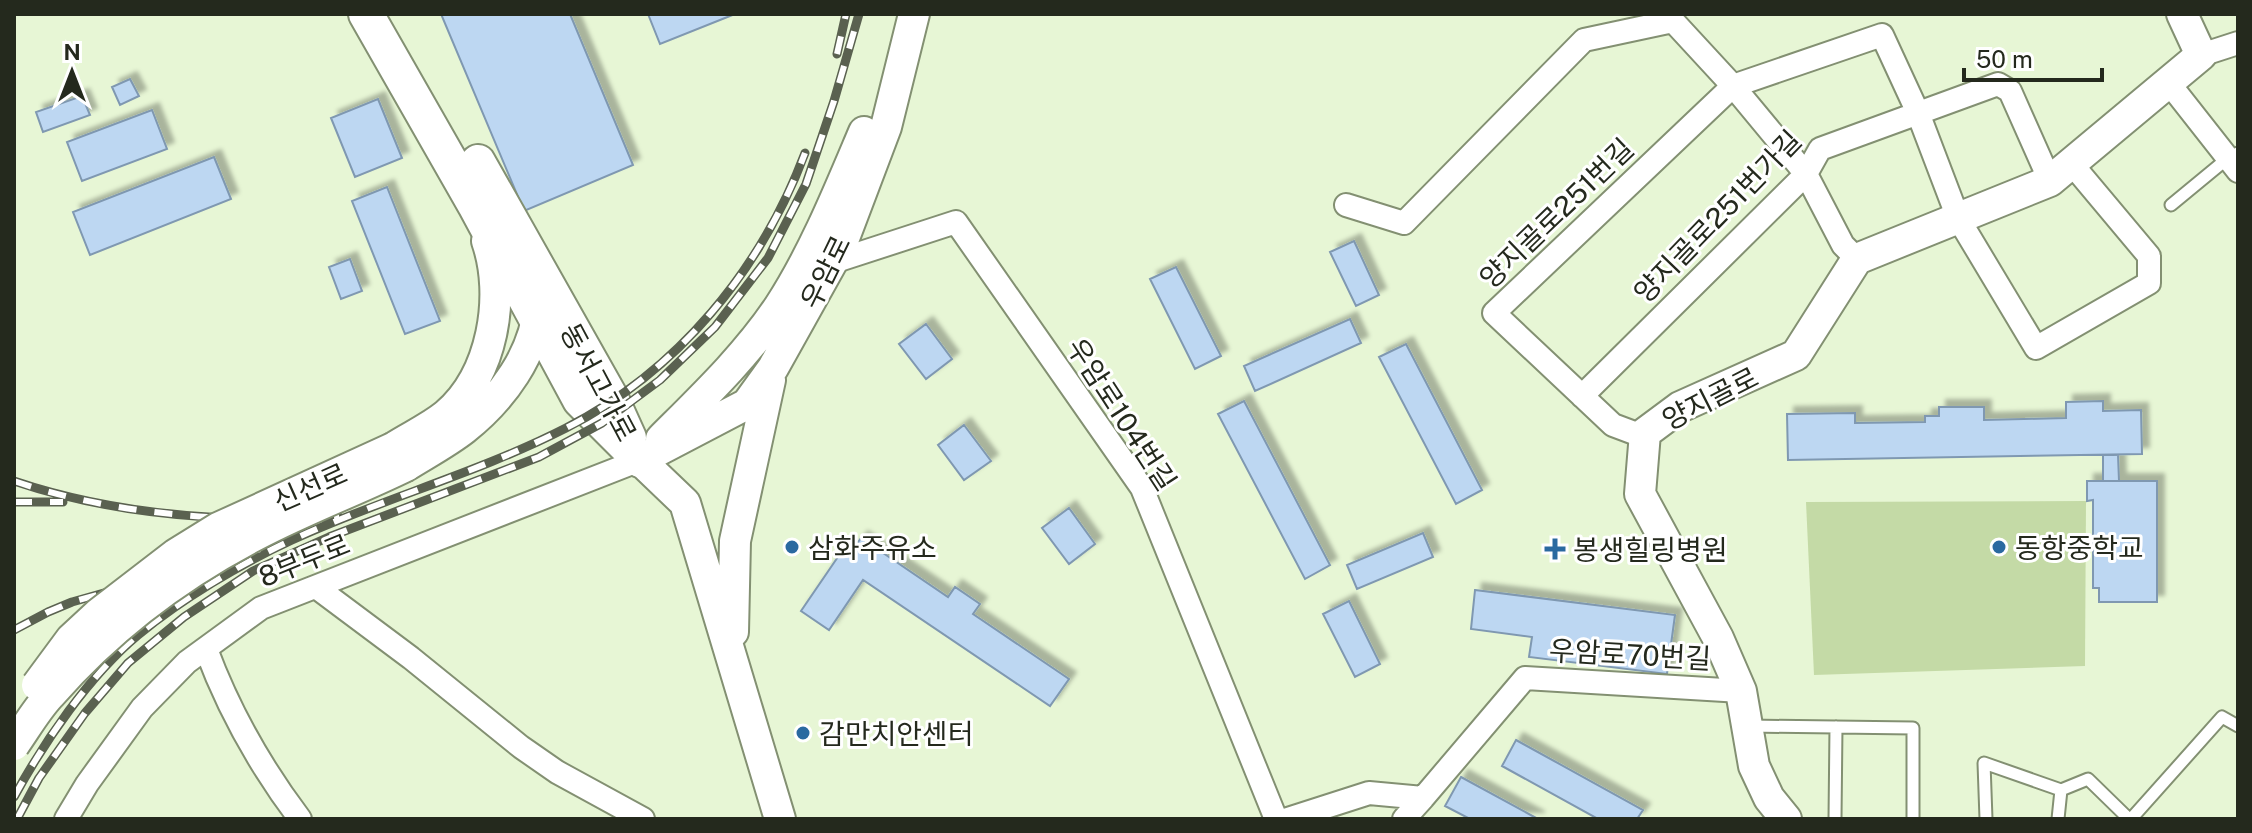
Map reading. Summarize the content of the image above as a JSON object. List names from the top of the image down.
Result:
{
  "streets": {
    "main road": [
      "우암로",
      "동서고가로",
      "양지골로",
      "신선로"
    ],
    "street": [
      "양지골로251번길",
      "양지골로251번가길",
      "우암로104번길",
      "8부두로",
      "우암로70번길"
    ]
  },
  "crossings": [
    ["양지골로251번길", "양지골로251번가길"],
    ["양지골로251번길", "양지골로"],
    ["우암로", "동서고가로"],
    ["우암로", "우암로104번길"],
    ["우암로", "8부두로"],
    ["동서고가로", "신선로"],
    ["동서고가로", "8부두로"],
    ["양지골로", "우암로70번길"]
  ],
  "places": {
    "other": ["삼화주유소", "동항중학교", "감만치안센터"],
    "health": ["봉생힐링병원"]
  },
  "scale_bar": "50 m",
  "north": "top"
}
